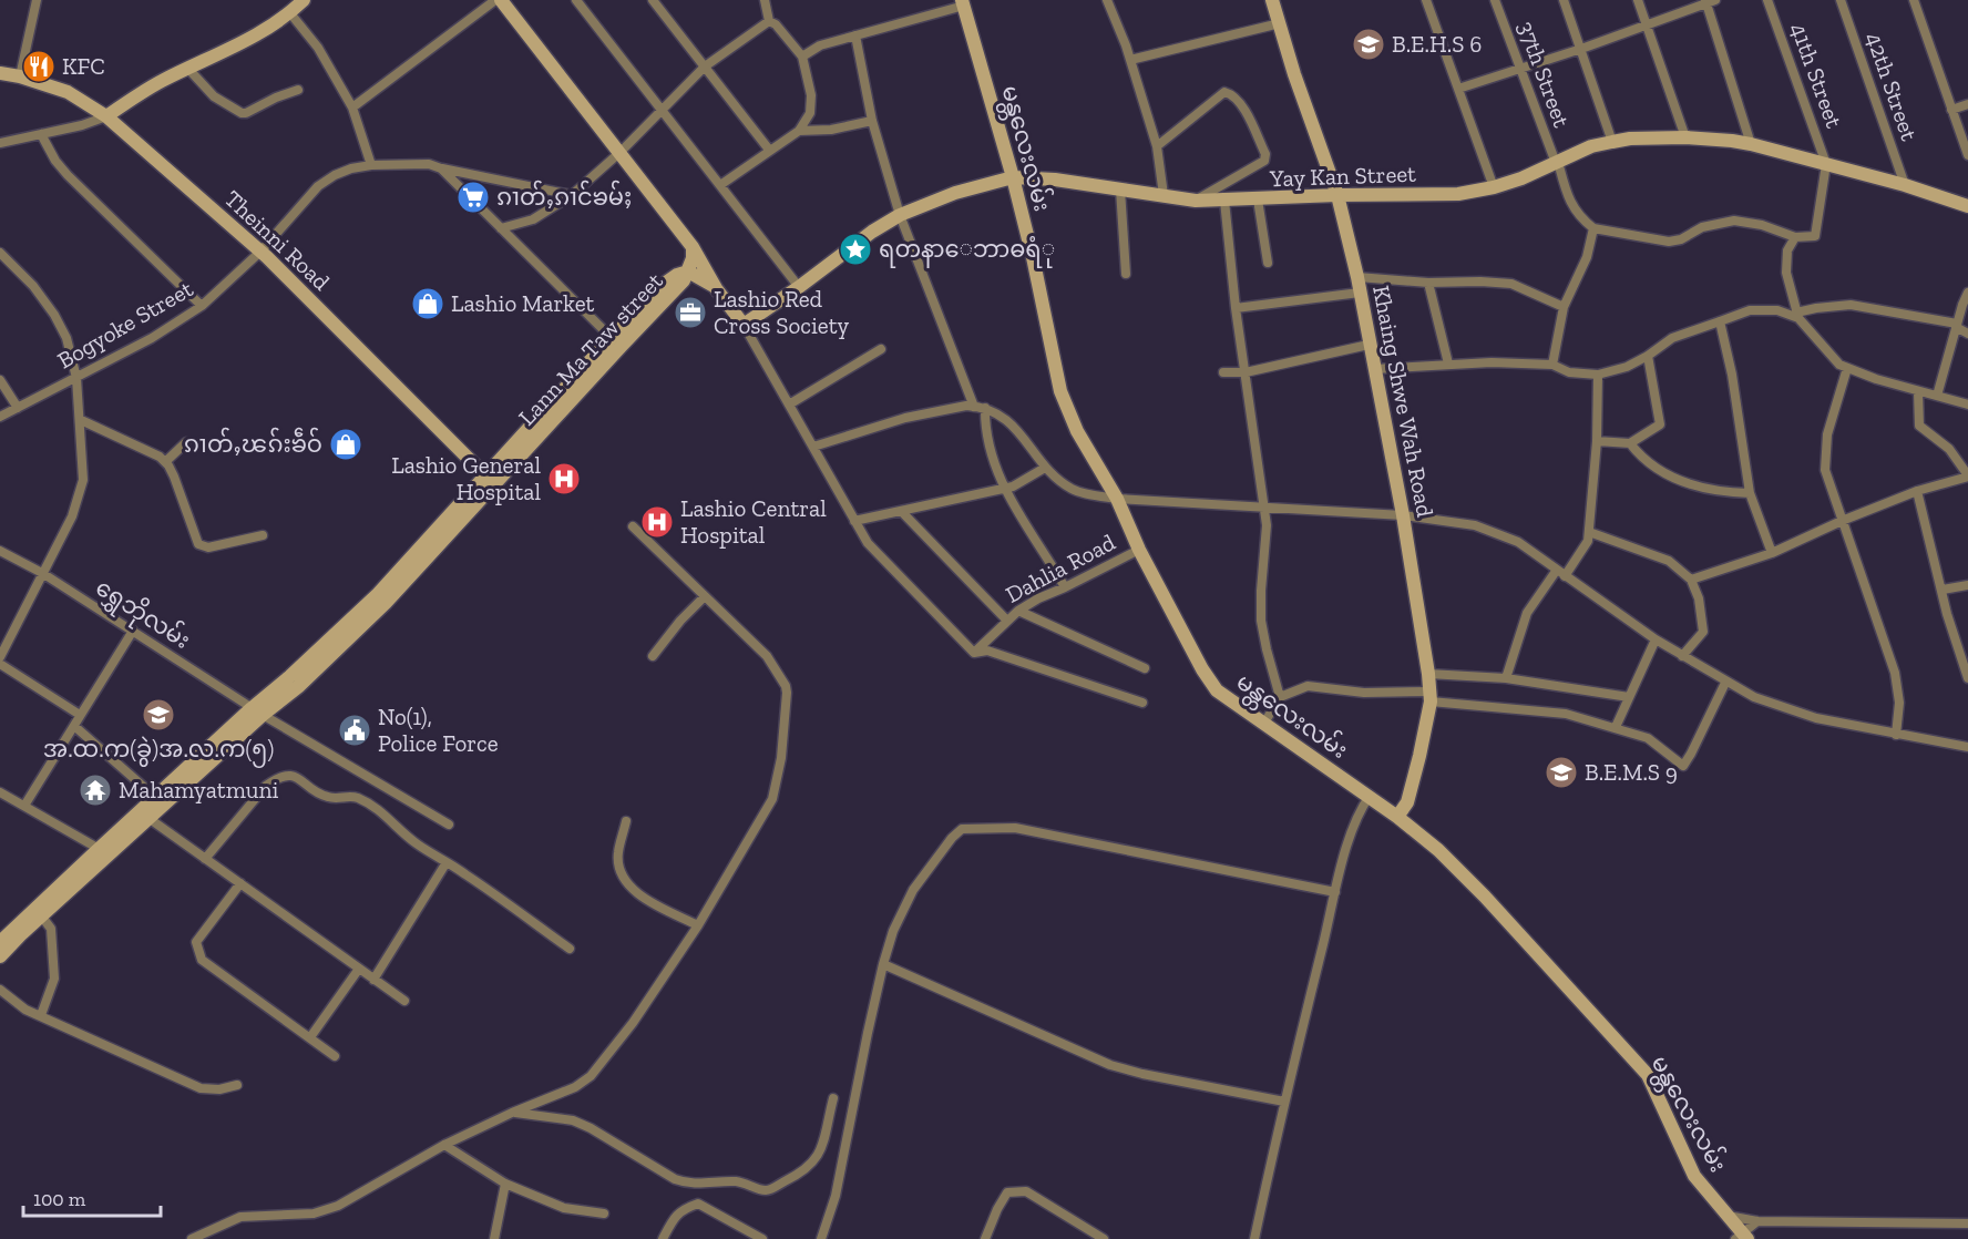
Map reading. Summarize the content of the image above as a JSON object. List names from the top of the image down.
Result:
{
  "streets": {
    "main road": [
      "မန္တလေးလမ်း",
      "Yay Kan Street",
      "Theinni Road",
      "Lann Ma Taw street",
      "Khaing Shwe Wah Road"
    ],
    "street": [
      "37th Street",
      "41th Street",
      "42th Street",
      "Bogyoke Street",
      "Dahlia Road",
      "ရွှေဘိုလမ်း"
    ]
  },
  "crossings": [
    ["37th Street", "Yay Kan Street"],
    ["41th Street", "Yay Kan Street"],
    ["42th Street", "Yay Kan Street"],
    ["မန္တလေးလမ်း", "Yay Kan Street"],
    ["မန္တလေးလမ်း", "Khaing Shwe Wah Road"],
    ["မန္တလေးလမ်း", "Dahlia Road"],
    ["Yay Kan Street", "Khaing Shwe Wah Road"],
    ["Theinni Road", "Bogyoke Street"],
    ["Theinni Road", "Lann Ma Taw street"],
    ["Lann Ma Taw street", "ရွှေဘိုလမ်း"]
  ],
  "places": {
    "school or university": ["B.E.H.S 6", "အ.ထ.က(ခွဲ)အ.လ.က(၅)", "B.E.M.S 9"],
    "restaurant": ["KFC"],
    "supermarket": ["ၵၢတ်ႇၵၢင်ၶမ်ႈ"],
    "place": ["ရတနာေဘာဓရံု"],
    "shop": ["Lashio Market", "ၵၢတ်ႇၽၵ်းၶဵဝ်"],
    "office": ["Lashio Red Cross Society"],
    "hospital": ["Lashio General Hospital", "Lashio Central Hospital"],
    "public building": ["No(1), Police Force"],
    "temple": ["Mahamyatmuni"]
  },
  "scale_bar": "100 m"
}
